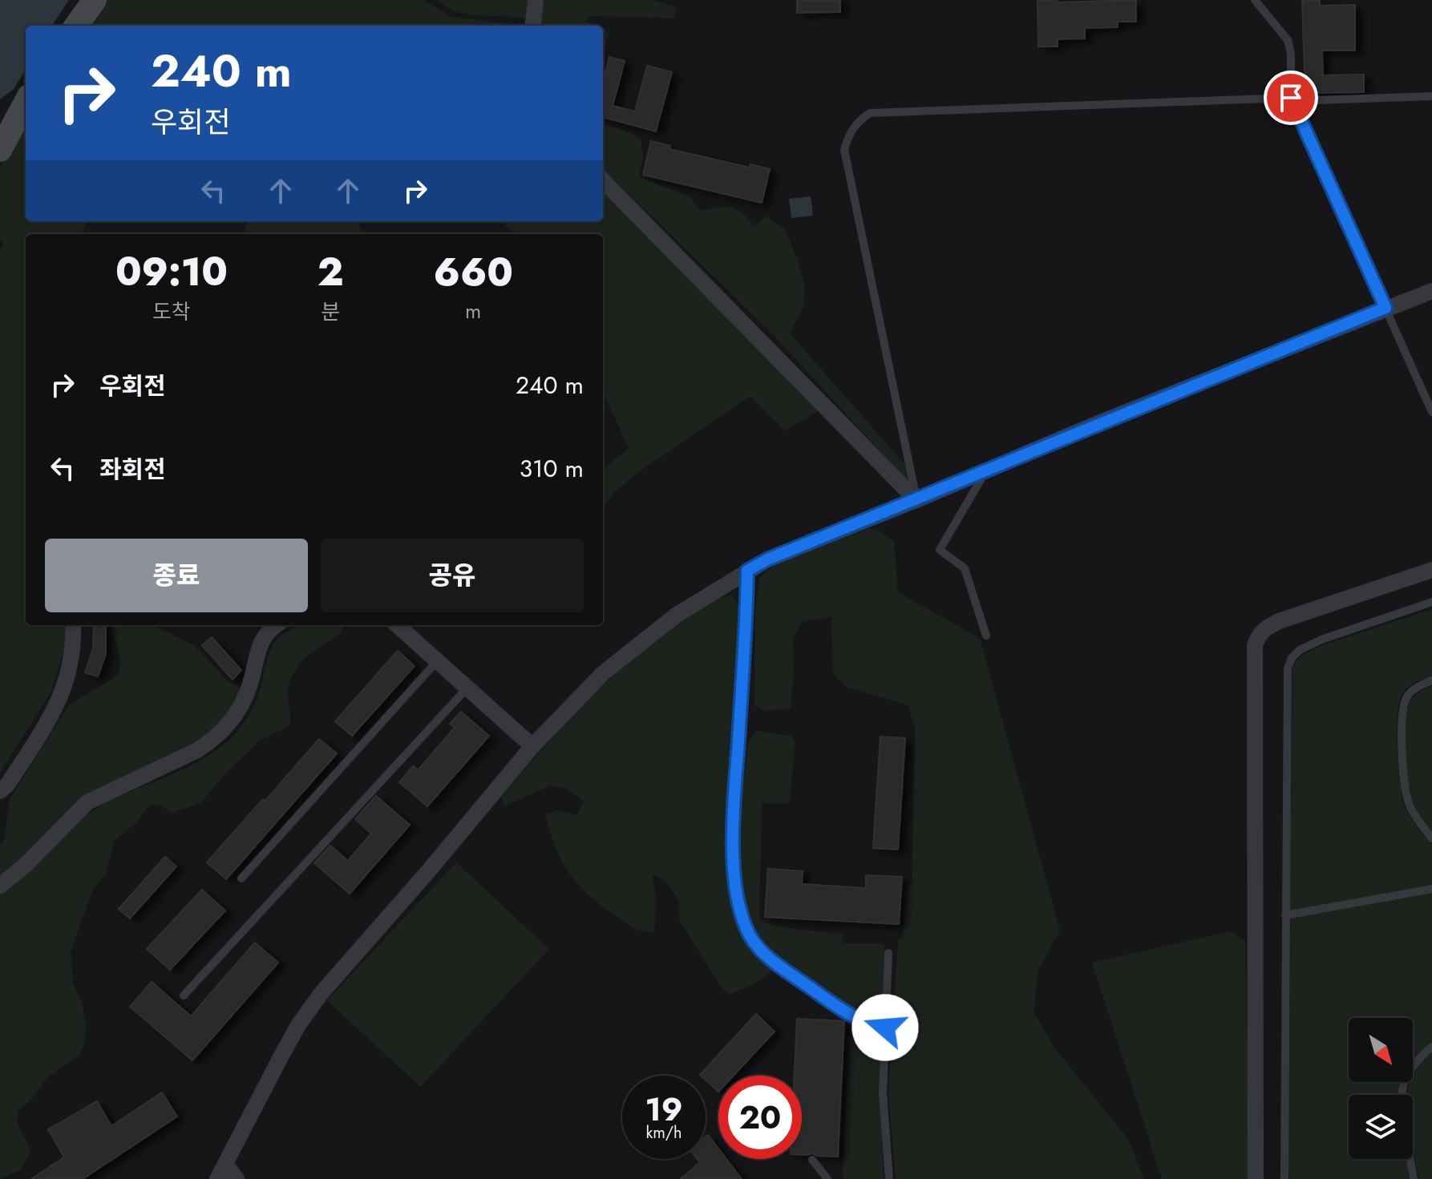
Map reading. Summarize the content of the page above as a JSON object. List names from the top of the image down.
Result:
{
  "north": "bottom right",
  "page": {
    "turn": ["240 m", "우회전"],
    "eta": [
      "09:10",
      "도착",
      "2",
      "분",
      "660",
      "m"
    ],
    "list": [
      {
        "name": "우회전",
        "value": "240 m"
      },
      {
        "name": "좌회전",
        "value": "310 m"
      }
    ],
    "buttons": ["종료", "공유"],
    "speed": "19 km/h",
    "limit": "20"
  }
}
